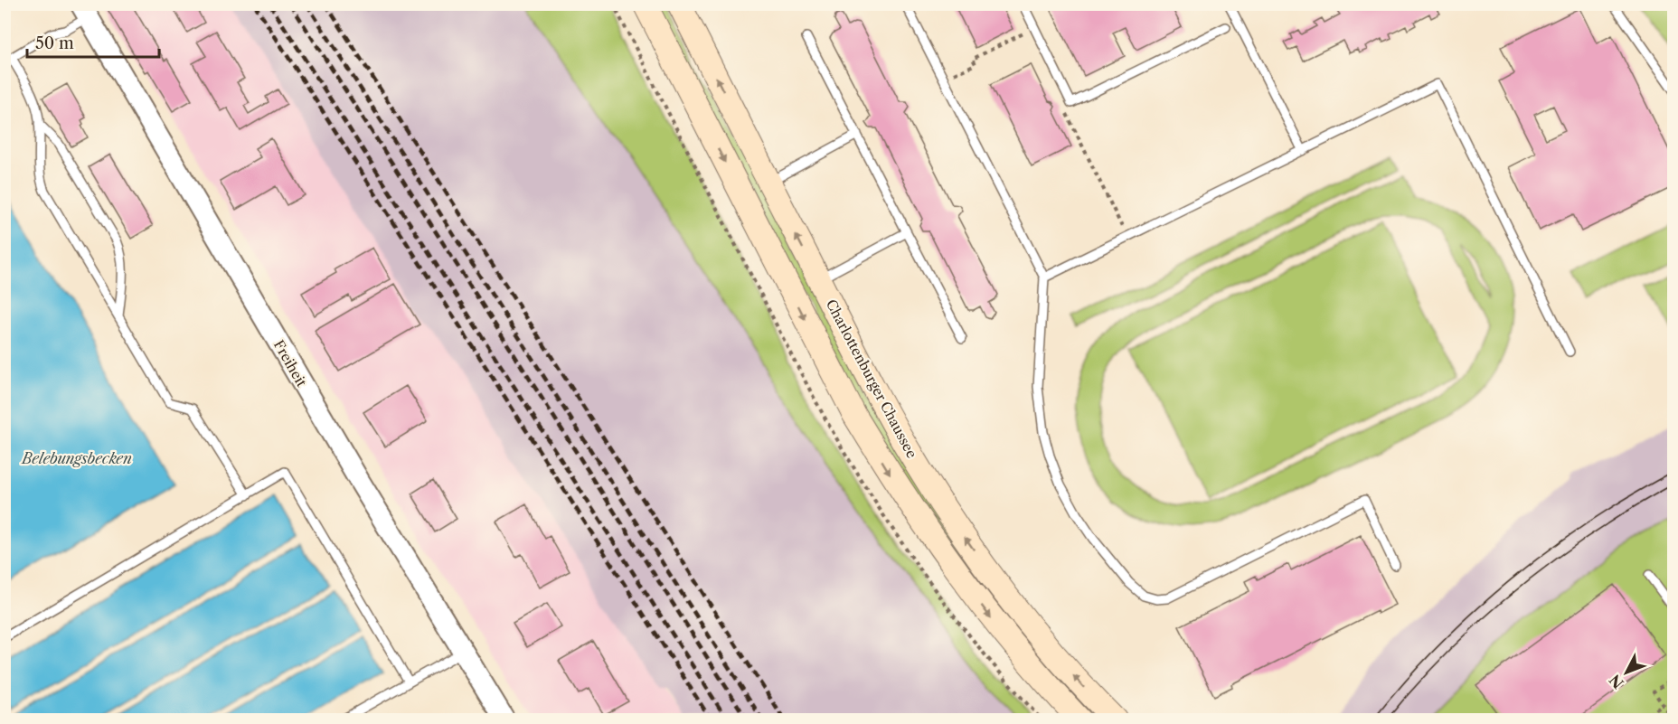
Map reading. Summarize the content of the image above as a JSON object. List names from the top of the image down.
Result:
{
  "streets": {
    "main road": ["Charlottenburger Chaussee"],
    "street": ["Freiheit"]
  },
  "water": ["Belebungsbecken"],
  "scale_bar": "50 m",
  "north": "bottom left"
}
